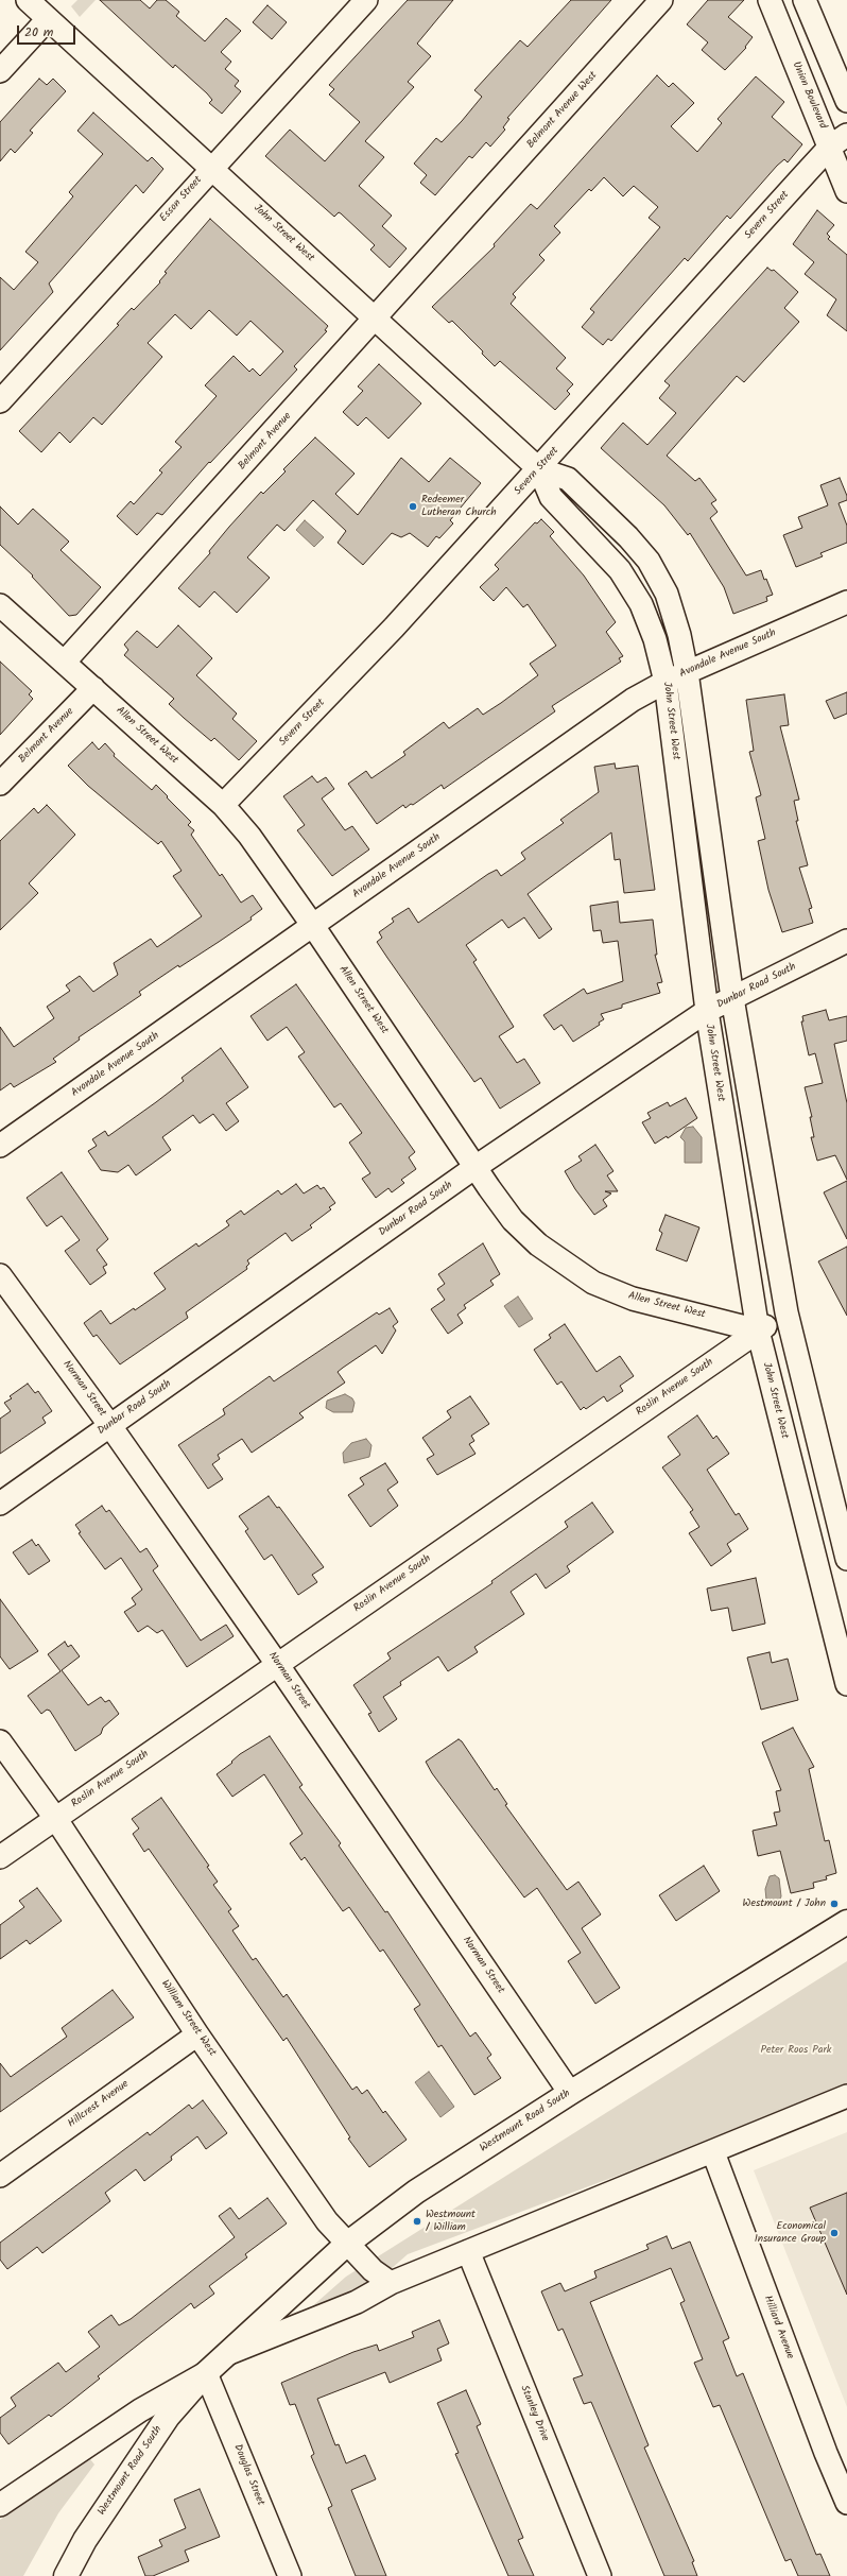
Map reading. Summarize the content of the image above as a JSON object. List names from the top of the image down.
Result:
{
  "streets": {
    "main road": ["Westmount Road South"],
    "street": [
      "Union Boulevard",
      "Belmont Avenue West",
      "Esson Street",
      "Severn Street",
      "John Street West",
      "Belmont Avenue",
      "Avondale Avenue South",
      "Allen Street West",
      "Dunbar Road South",
      "Roslin Avenue South",
      "Norman Street",
      "William Street West",
      "Hillcrest Avenue",
      "Hilliard Avenue",
      "Stanley Drive",
      "Douglas Street"
    ]
  },
  "crossings": [
    ["Union Boulevard", "Severn Street"],
    ["Belmont Avenue West", "Belmont Avenue"],
    ["Esson Street", "John Street West"],
    ["Severn Street", "John Street West"],
    ["Severn Street", "Allen Street West"],
    ["John Street West", "Belmont Avenue"],
    ["John Street West", "Avondale Avenue South"],
    ["John Street West", "Allen Street West"],
    ["John Street West", "Dunbar Road South"],
    ["John Street West", "Roslin Avenue South"],
    ["Belmont Avenue", "Allen Street West"],
    ["Avondale Avenue South", "Allen Street West"],
    ["Allen Street West", "Dunbar Road South"],
    ["Allen Street West", "Roslin Avenue South"],
    ["Dunbar Road South", "Norman Street"],
    ["Roslin Avenue South", "Norman Street"],
    ["Roslin Avenue South", "William Street West"],
    ["Norman Street", "Westmount Road South"],
    ["William Street West", "Hillcrest Avenue"],
    ["William Street West", "Westmount Road South"],
    ["Westmount Road South", "Hilliard Avenue"],
    ["Westmount Road South", "Stanley Drive"],
    ["Westmount Road South", "Douglas Street"]
  ],
  "parks": ["Peter Roos Park"],
  "places": [
    "Redeemer Lutheran Church",
    "Westmount / John",
    "Westmount / William",
    "Economical Insurance Group"
  ],
  "scale_bar": "20 m"
}
